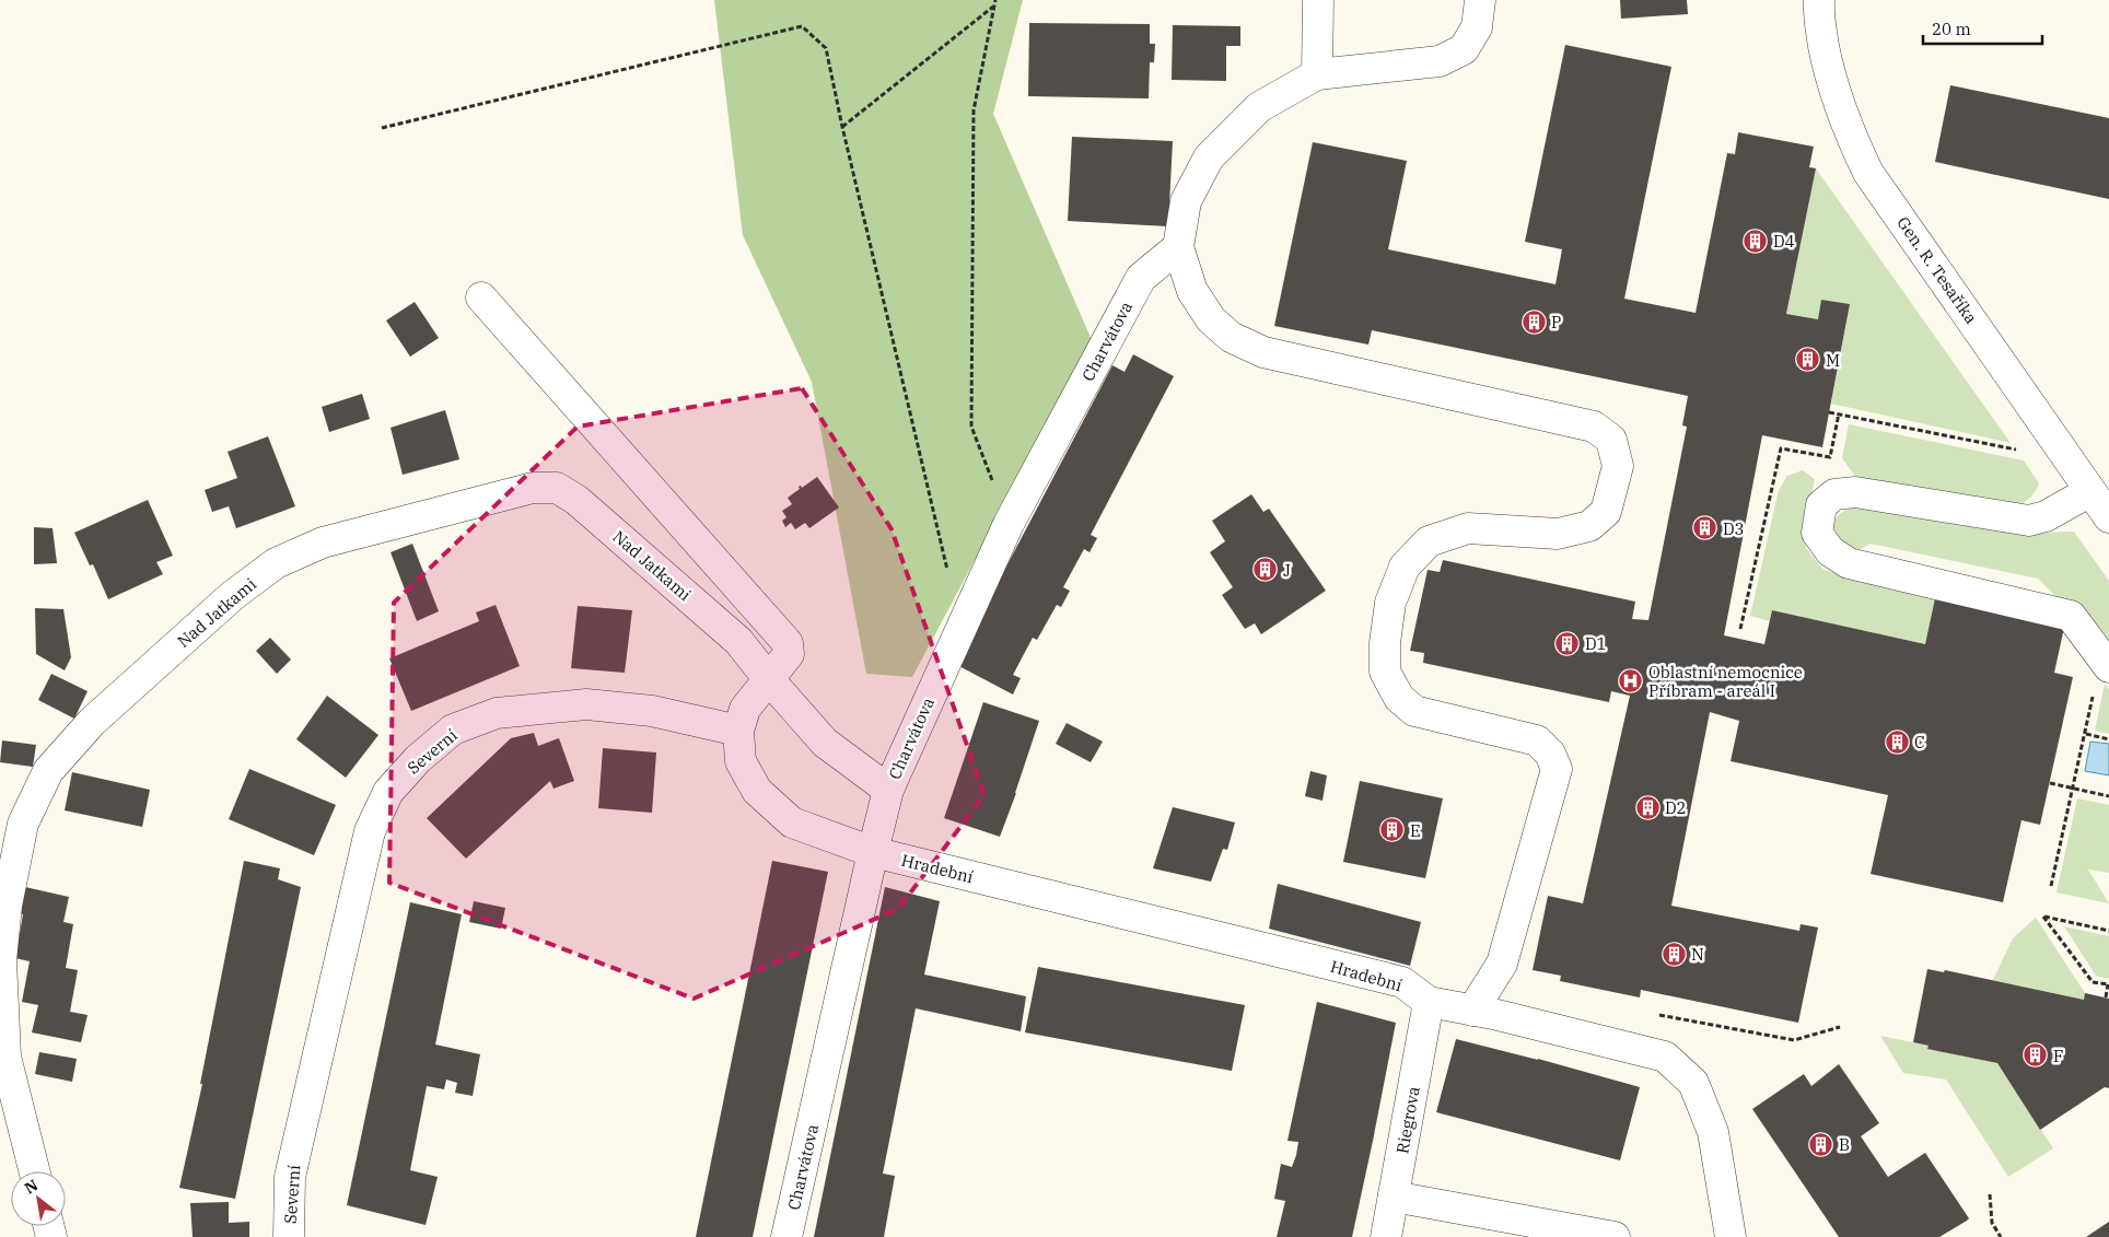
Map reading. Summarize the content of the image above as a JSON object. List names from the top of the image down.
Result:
{
  "streets": {
    "street": [
      "Gen. R. Tesaříka",
      "Charvátova",
      "Nad Jatkami",
      "Severní",
      "Hradební",
      "Riegrova"
    ]
  },
  "crossings": [
    ["Charvátova", "Nad Jatkami"],
    ["Charvátova", "Hradební"],
    ["Hradební", "Riegrova"]
  ],
  "places": {
    "building": [
      "D4",
      "P",
      "M",
      "D3",
      "J",
      "D1",
      "C",
      "D2",
      "E",
      "N",
      "F",
      "B"
    ],
    "hospital": ["Oblastní nemocnice Příbram - areál I"]
  },
  "scale_bar": "20 m",
  "north": "top left"
}
